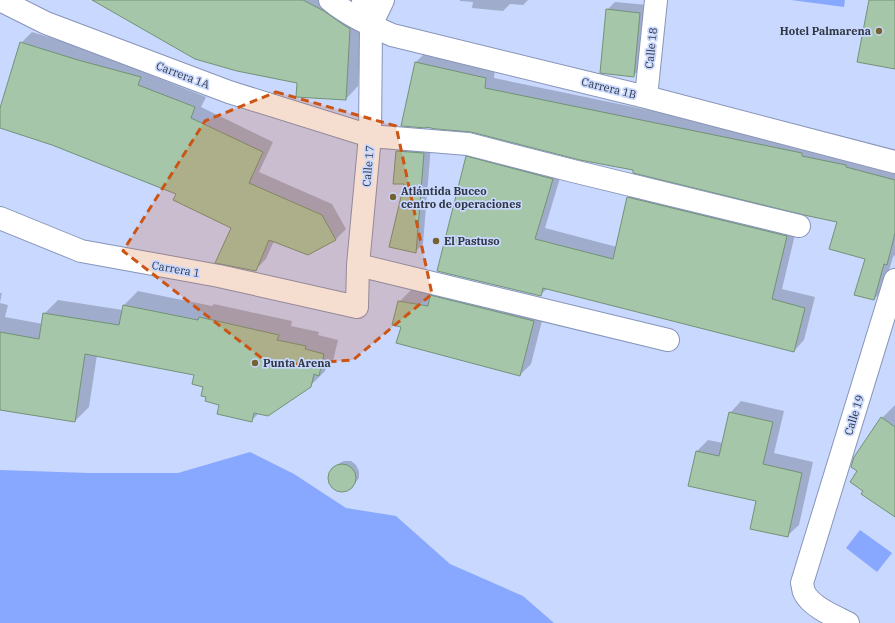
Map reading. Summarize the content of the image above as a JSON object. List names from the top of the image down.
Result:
{
  "streets": {
    "street": [
      "Calle 18",
      "Carrera 1A",
      "Carrera 1B",
      "Calle 17",
      "Carrera 1",
      "Calle 19"
    ]
  },
  "crossings": [
    ["Calle 18", "Carrera 1B"],
    ["Carrera 1A", "Calle 17"],
    ["Carrera 1B", "Calle 17"],
    ["Calle 17", "Carrera 1"]
  ],
  "places": [
    "Hotel Palmarena",
    "Atlántida Buceo centro de operaciones",
    "El Pastuso",
    "Punta Arena"
  ]
}
